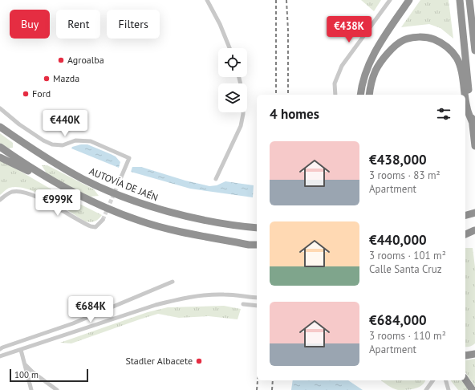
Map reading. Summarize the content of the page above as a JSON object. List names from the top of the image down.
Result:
{
  "streets": {
    "highway": ["AUTOVÍA DE JAÉN"]
  },
  "places": [
    "Agroalba",
    "Mazda",
    "Ford",
    "Stadler Albacete"
  ],
  "scale_bar": "100 m",
  "page": {
    "chip": ["Buy", "Rent", "Filters"],
    "price": [
      "€438K",
      "€440K",
      "€999K",
      "€684K"
    ],
    "heading": "4 homes",
    "list": [
      {
        "name": "€438,000",
        "note": "3 rooms · 83 m² · Apartment"
      },
      {
        "name": "€440,000",
        "note": "3 rooms · 101 m² · Calle Santa Cruz"
      },
      {
        "name": "€684,000",
        "note": "3 rooms · 110 m² · Apartment"
      }
    ],
    "scale": "100 m"
  }
}
